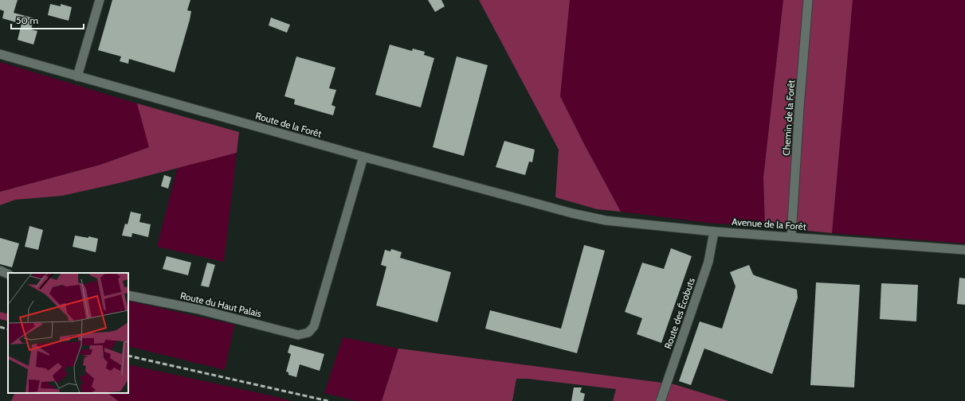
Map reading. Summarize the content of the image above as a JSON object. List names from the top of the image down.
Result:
{
  "streets": {
    "street": [
      "Chemin de la Forêt",
      "Route de la Forêt",
      "Avenue de la Forêt",
      "Route du Haut Palais",
      "Route des Écobuts"
    ]
  },
  "crossings": [
    ["Chemin de la Forêt", "Avenue de la Forêt"],
    ["Route de la Forêt", "Avenue de la Forêt"],
    ["Route de la Forêt", "Route du Haut Palais"],
    ["Avenue de la Forêt", "Route des Écobuts"]
  ],
  "scale_bar": "50 m"
}
